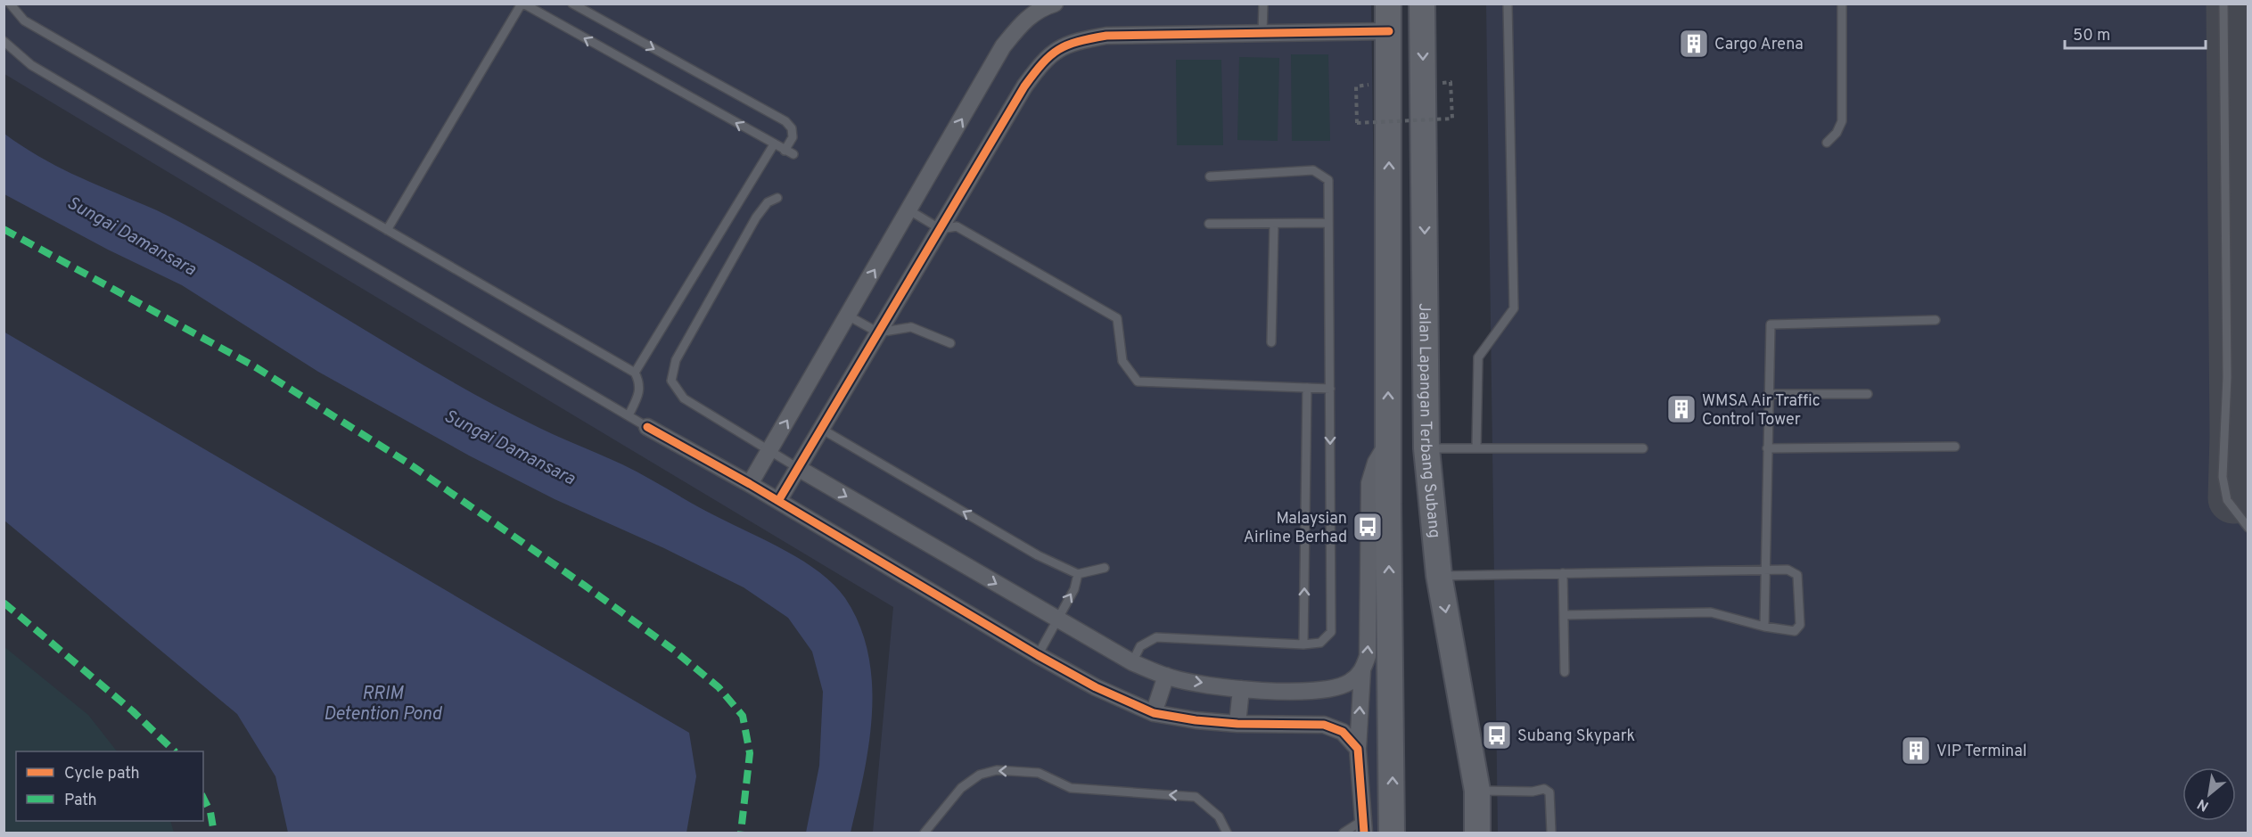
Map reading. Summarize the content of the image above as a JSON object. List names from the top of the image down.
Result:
{
  "streets": {
    "main road": ["Jalan Lapangan Terbang Subang"]
  },
  "water": ["Sungai Damansara", "RRIM Detention Pond"],
  "places": {
    "building": ["Cargo Arena", "WMSA Air Traffic Control Tower", "VIP Terminal"],
    "bus stop": ["Malaysian Airline Berhad", "Subang Skypark"]
  },
  "legend": ["Cycle path", "Path"],
  "scale_bar": "50 m",
  "north": "bottom left"
}
